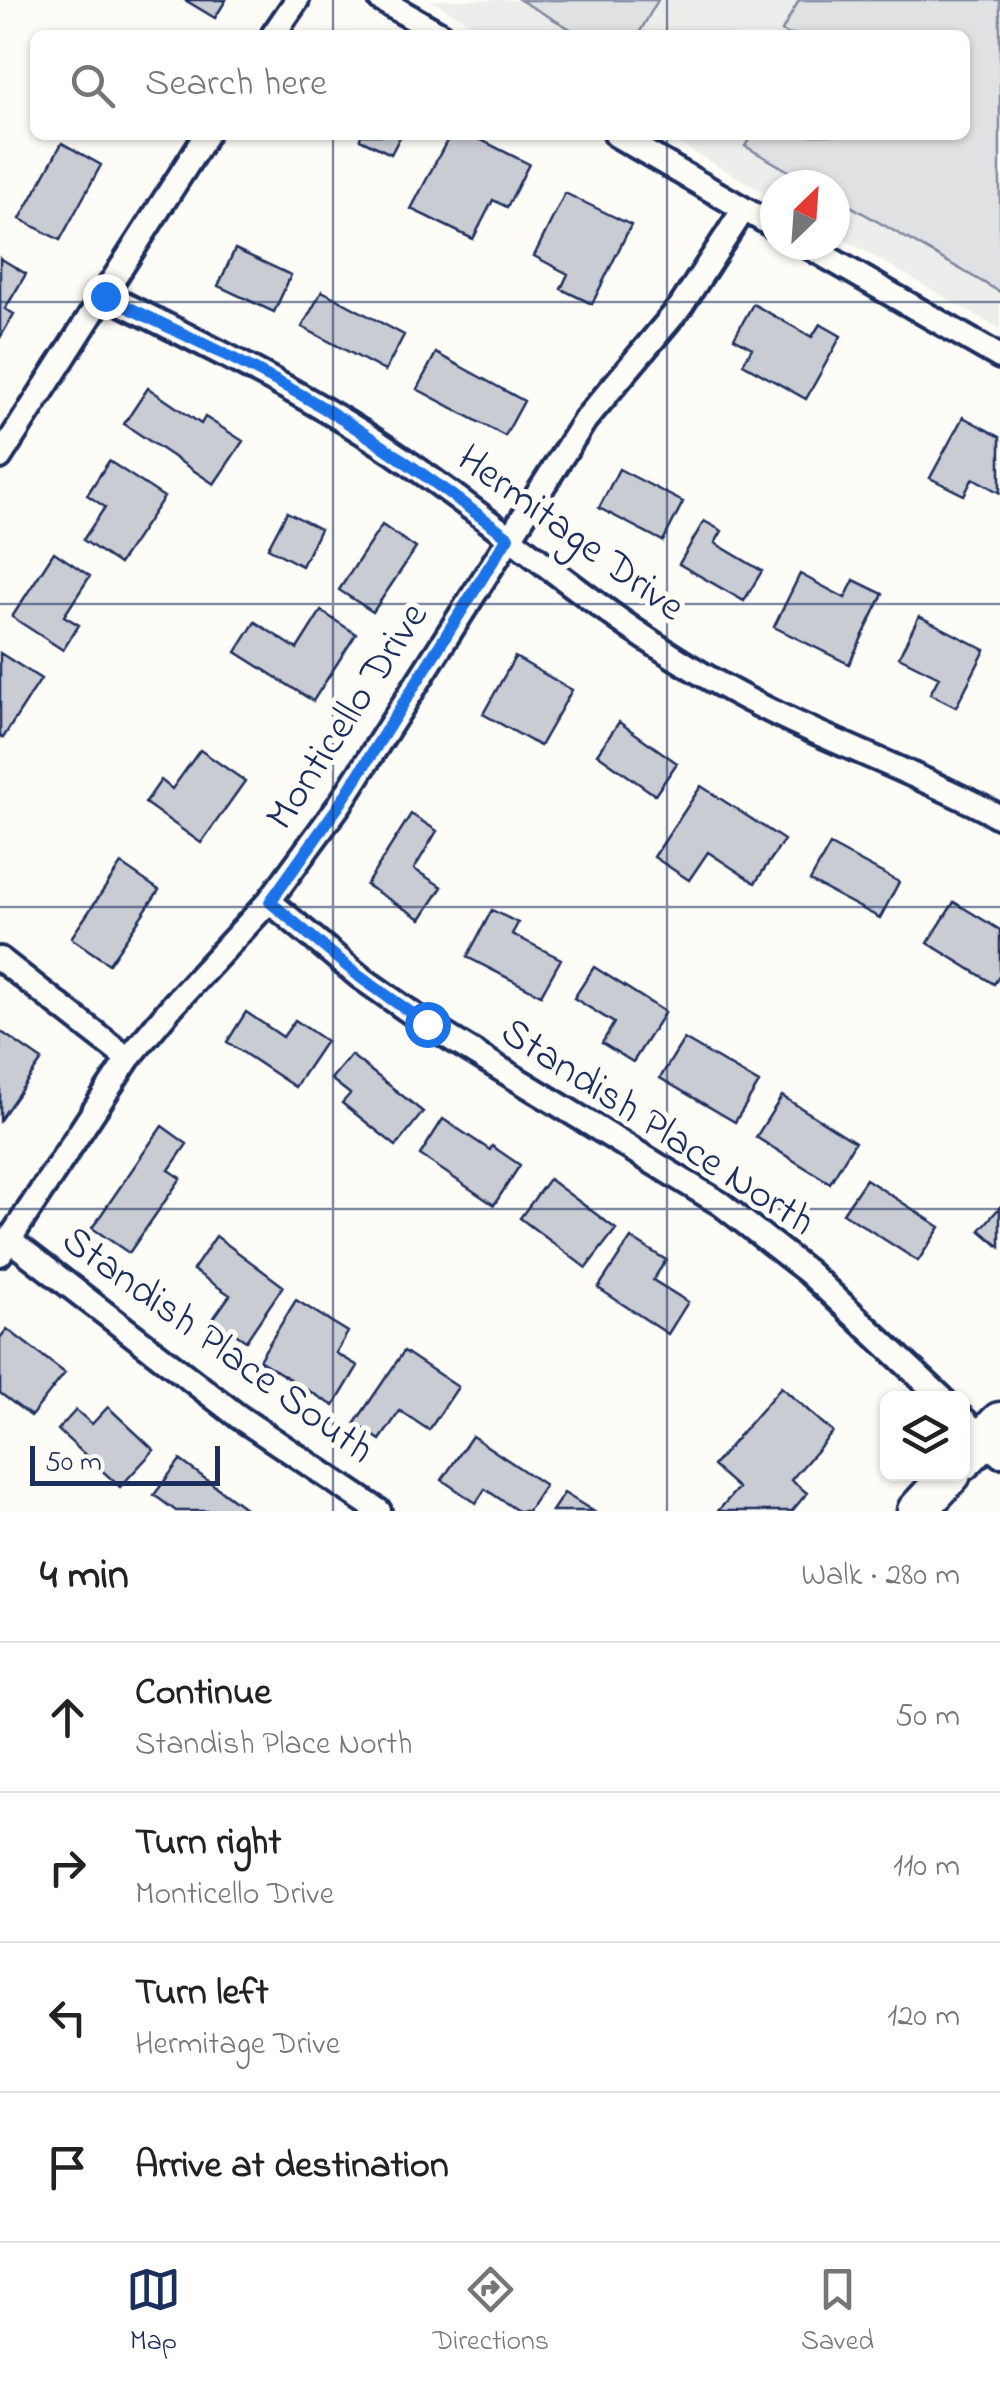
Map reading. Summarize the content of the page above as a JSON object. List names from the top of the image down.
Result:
{
  "streets": {
    "street": [
      "Hermitage Drive",
      "Monticello Drive",
      "Standish Place North",
      "Standish Place South"
    ]
  },
  "crossings": [
    ["Hermitage Drive", "Monticello Drive"],
    ["Monticello Drive", "Standish Place North"],
    ["Monticello Drive", "Standish Place South"]
  ],
  "scale_bar": "50 m",
  "north": "top right",
  "page": {
    "search": "Search here",
    "scale": "50 m",
    "heading": ["4 min", "Walk · 280 m"],
    "list": [
      ["Continue", "Standish Place North", "50 m"],
      ["Turn right", "Monticello Drive", "110 m"],
      ["Turn left", "Hermitage Drive", "120 m"],
      "Arrive at destination"
    ],
    "nav": ["Map", "Directions", "Saved"]
  }
}
